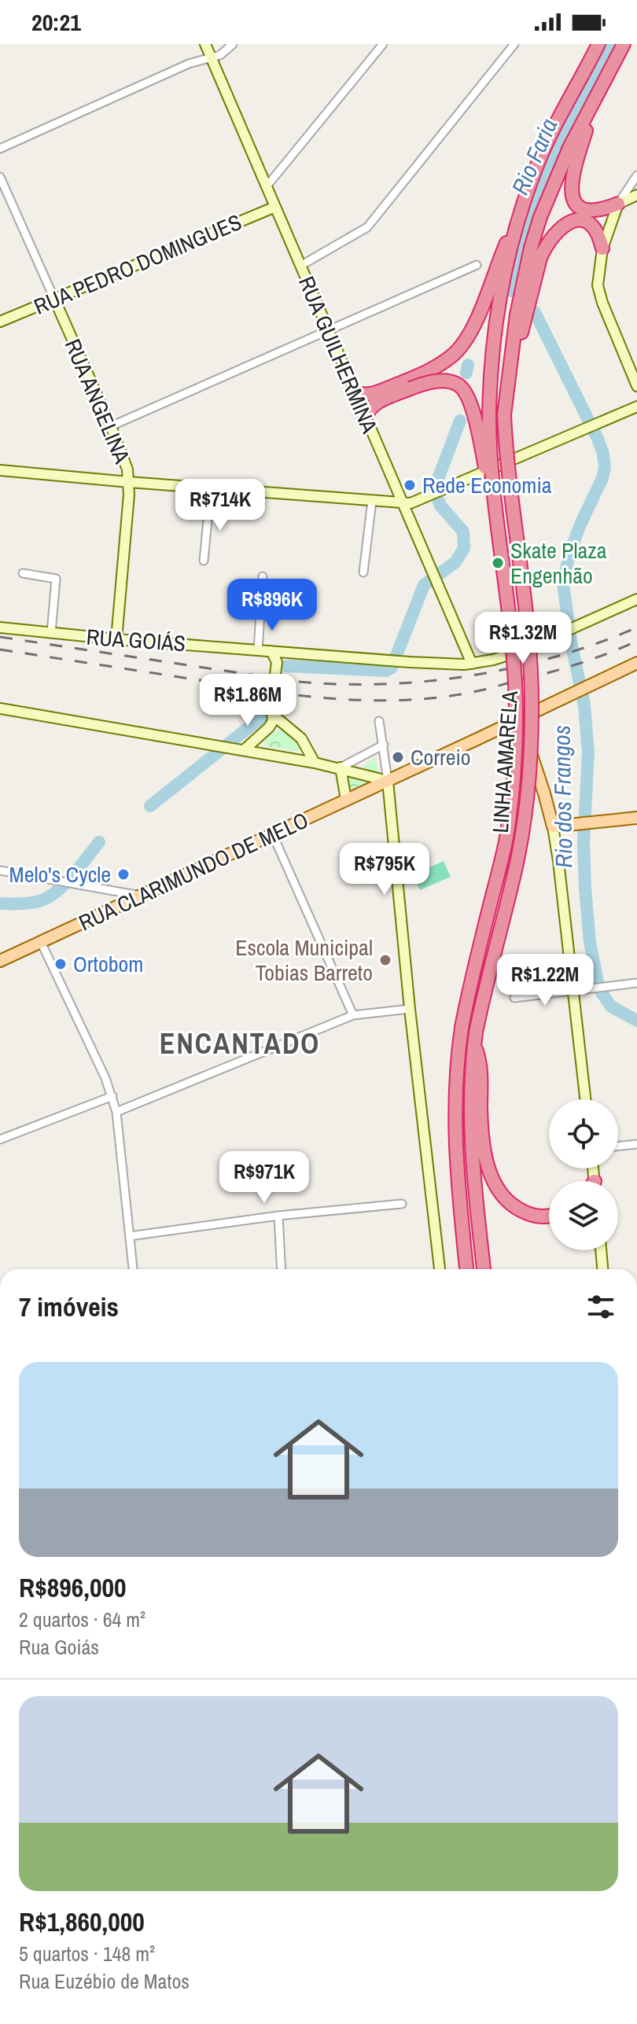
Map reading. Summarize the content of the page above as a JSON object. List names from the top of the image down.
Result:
{
  "streets": {
    "highway": ["LINHA AMARELA"],
    "main road": ["RUA CLARIMUNDO DE MELO"],
    "street": [
      "RUA PEDRO DOMINGUES",
      "RUA GUILHERMINA",
      "RUA ANGELINA",
      "RUA GOIÁS"
    ]
  },
  "crossings": [
    ["RUA PEDRO DOMINGUES", "RUA GUILHERMINA"],
    ["RUA PEDRO DOMINGUES", "RUA ANGELINA"],
    ["RUA GUILHERMINA", "RUA GOIÁS"],
    ["RUA ANGELINA", "RUA GOIÁS"]
  ],
  "districts": ["ENCANTADO"],
  "water": ["Rio Faria", "Rio dos Frangos"],
  "places": [
    "Rede Economia",
    "Skate Plaza Engenhão",
    "Correio",
    "Melo's Cycle",
    "Escola Municipal Tobias Barreto",
    "Ortobom"
  ],
  "page": {
    "status": "20:21",
    "price": [
      "R$714K",
      "R$896K",
      "R$1.32M",
      "R$1.86M",
      "R$795K",
      "R$1.22M",
      "R$971K"
    ],
    "heading": "7 imóveis",
    "list": [
      {
        "name": "R$896,000",
        "note": "2 quartos · 64 m² · Rua Goiás"
      },
      {
        "name": "R$1,860,000",
        "note": "5 quartos · 148 m² · Rua Euzébio de Matos"
      }
    ]
  }
}
